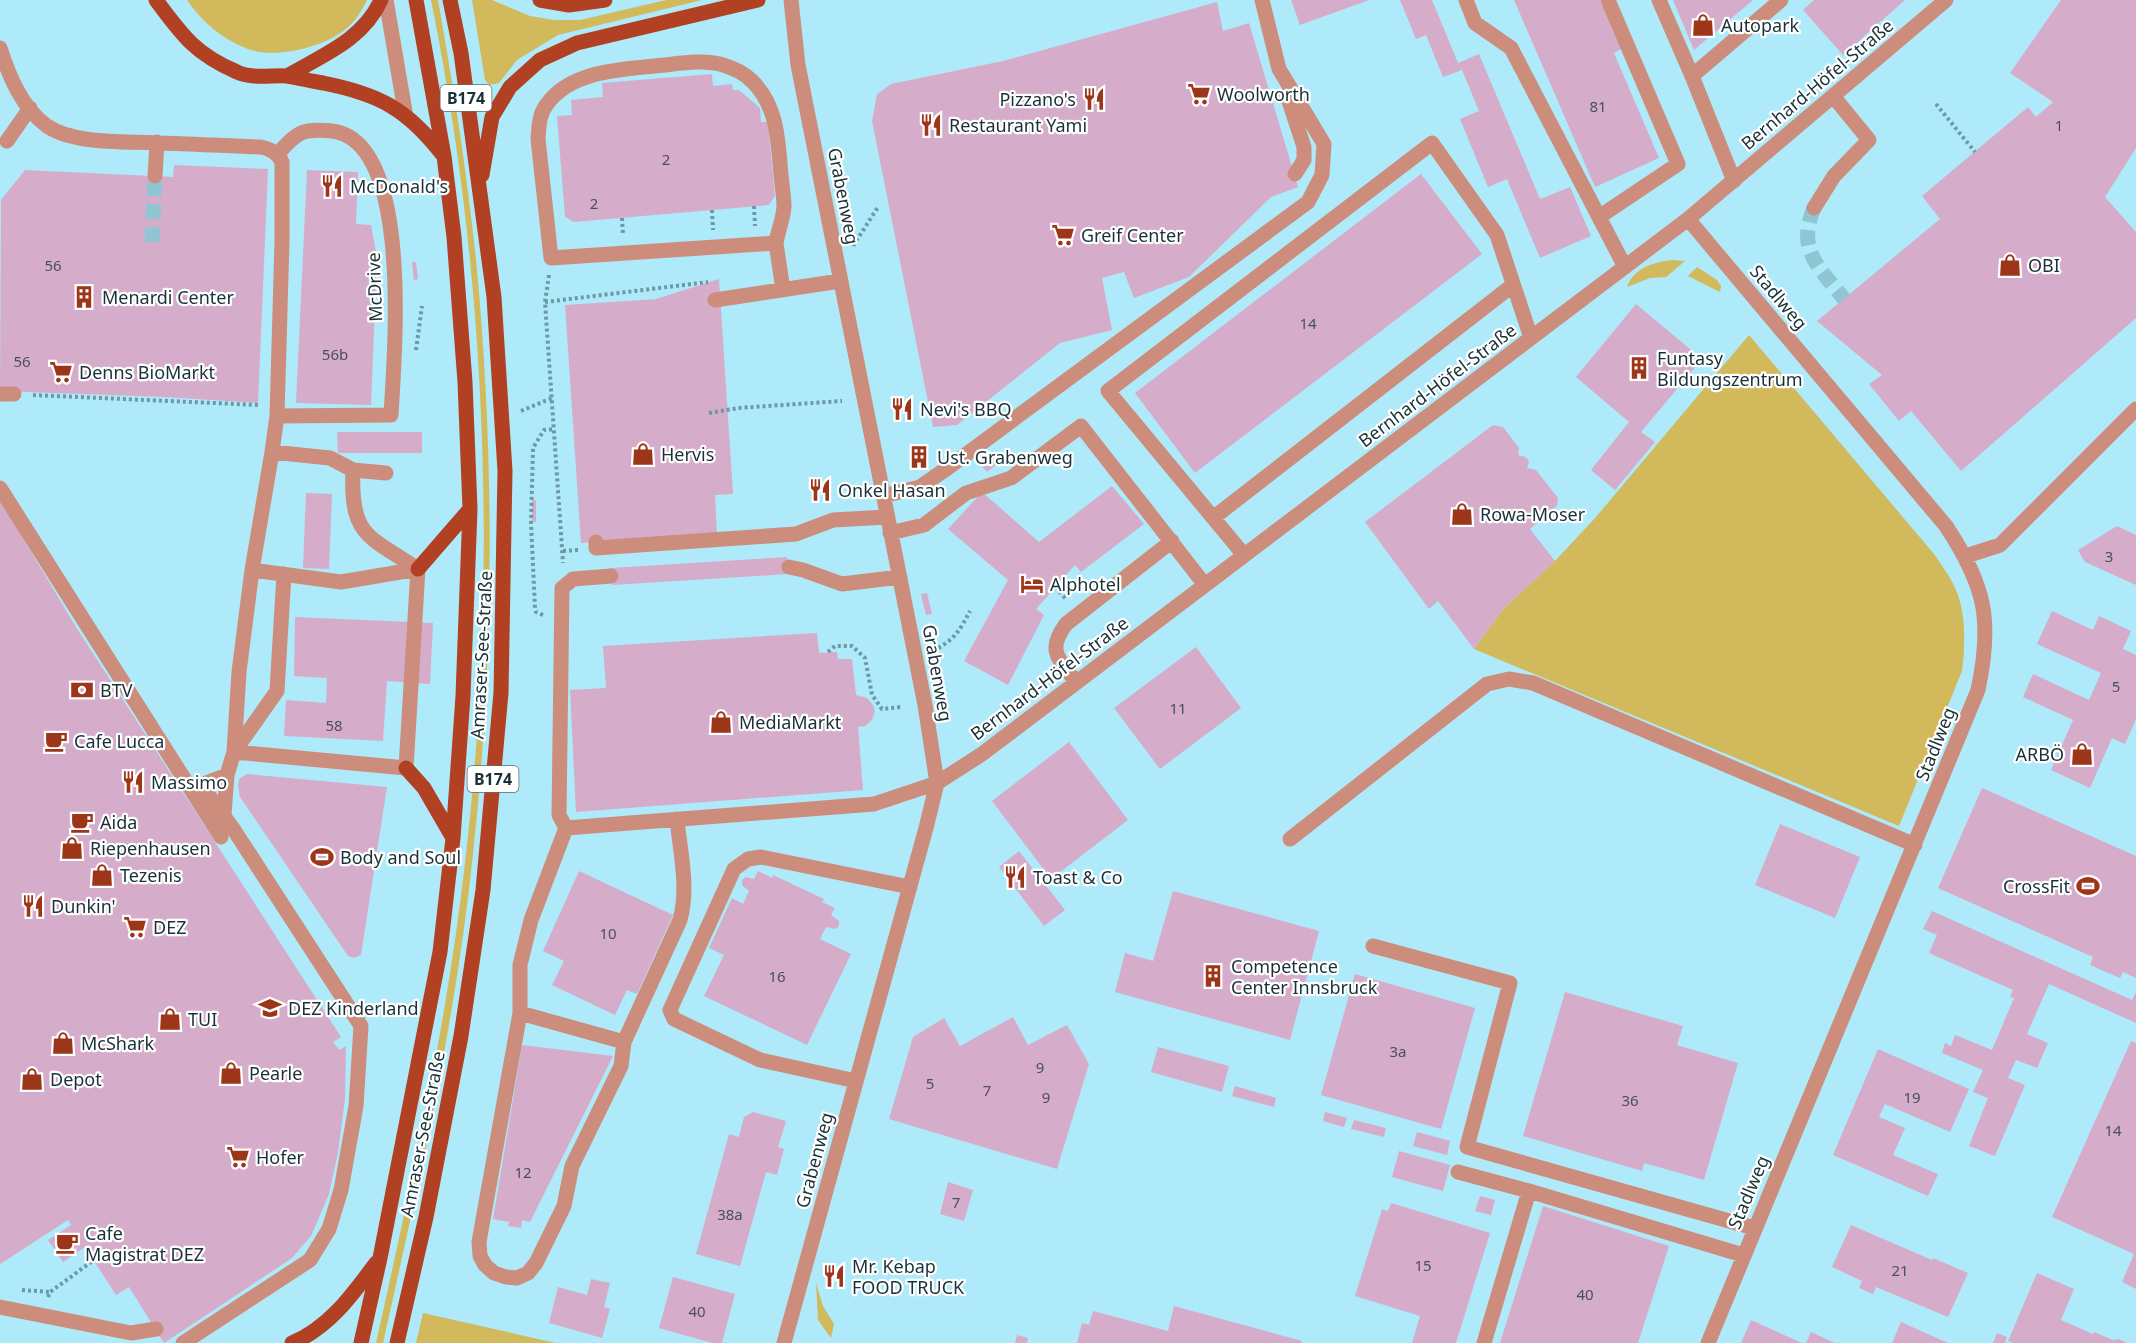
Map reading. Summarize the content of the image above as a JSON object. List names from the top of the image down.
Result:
{
  "streets": {
    "main road": ["B174", "Amraser-See-Straße"],
    "street": [
      "Bernhard-Höfel-Straße",
      "Grabenweg",
      "McDrive",
      "Stadlweg"
    ]
  },
  "crossings": [
    ["Bernhard-Höfel-Straße", "Grabenweg"],
    ["Bernhard-Höfel-Straße", "Stadlweg"]
  ],
  "places": {
    "shop": [
      "Autopark",
      "OBI",
      "Hervis",
      "Rowa-Moser",
      "MediaMarkt",
      "ARBÖ",
      "Riepenhausen",
      "Tezenis",
      "TUI",
      "McShark",
      "Pearle",
      "Depot"
    ],
    "supermarket": [
      "Woolworth",
      "Greif Center",
      "Denns BioMarkt",
      "DEZ",
      "Hofer"
    ],
    "restaurant": [
      "Pizzano's",
      "Restaurant Yami",
      "McDonald's",
      "Nevi's BBQ",
      "Onkel Hasan",
      "Massimo",
      "Toast & Co",
      "Dunkin'",
      "Mr. Kebap FOOD TRUCK"
    ],
    "building": [
      "Menardi Center",
      "Funtasy Bildungszentrum",
      "Ust. Grabenweg",
      "Competence Center Innsbruck"
    ],
    "hotel": ["Alphotel"],
    "bank": ["BTV"],
    "cafe": ["Cafe Lucca", "Aida", "Cafe Magistrat DEZ"],
    "sports": ["Body and Soul", "CrossFit"],
    "school or university": ["DEZ Kinderland"]
  },
  "house_numbers": [
    "81",
    "1",
    "2",
    "2",
    "56",
    "14",
    "56b",
    "56",
    "3",
    "5",
    "11",
    "58",
    "10",
    "16",
    "3a",
    "9",
    "5",
    "7",
    "9",
    "19",
    "36",
    "14",
    "12",
    "7",
    "38a",
    "15",
    "21",
    "40",
    "40"
  ]
}
